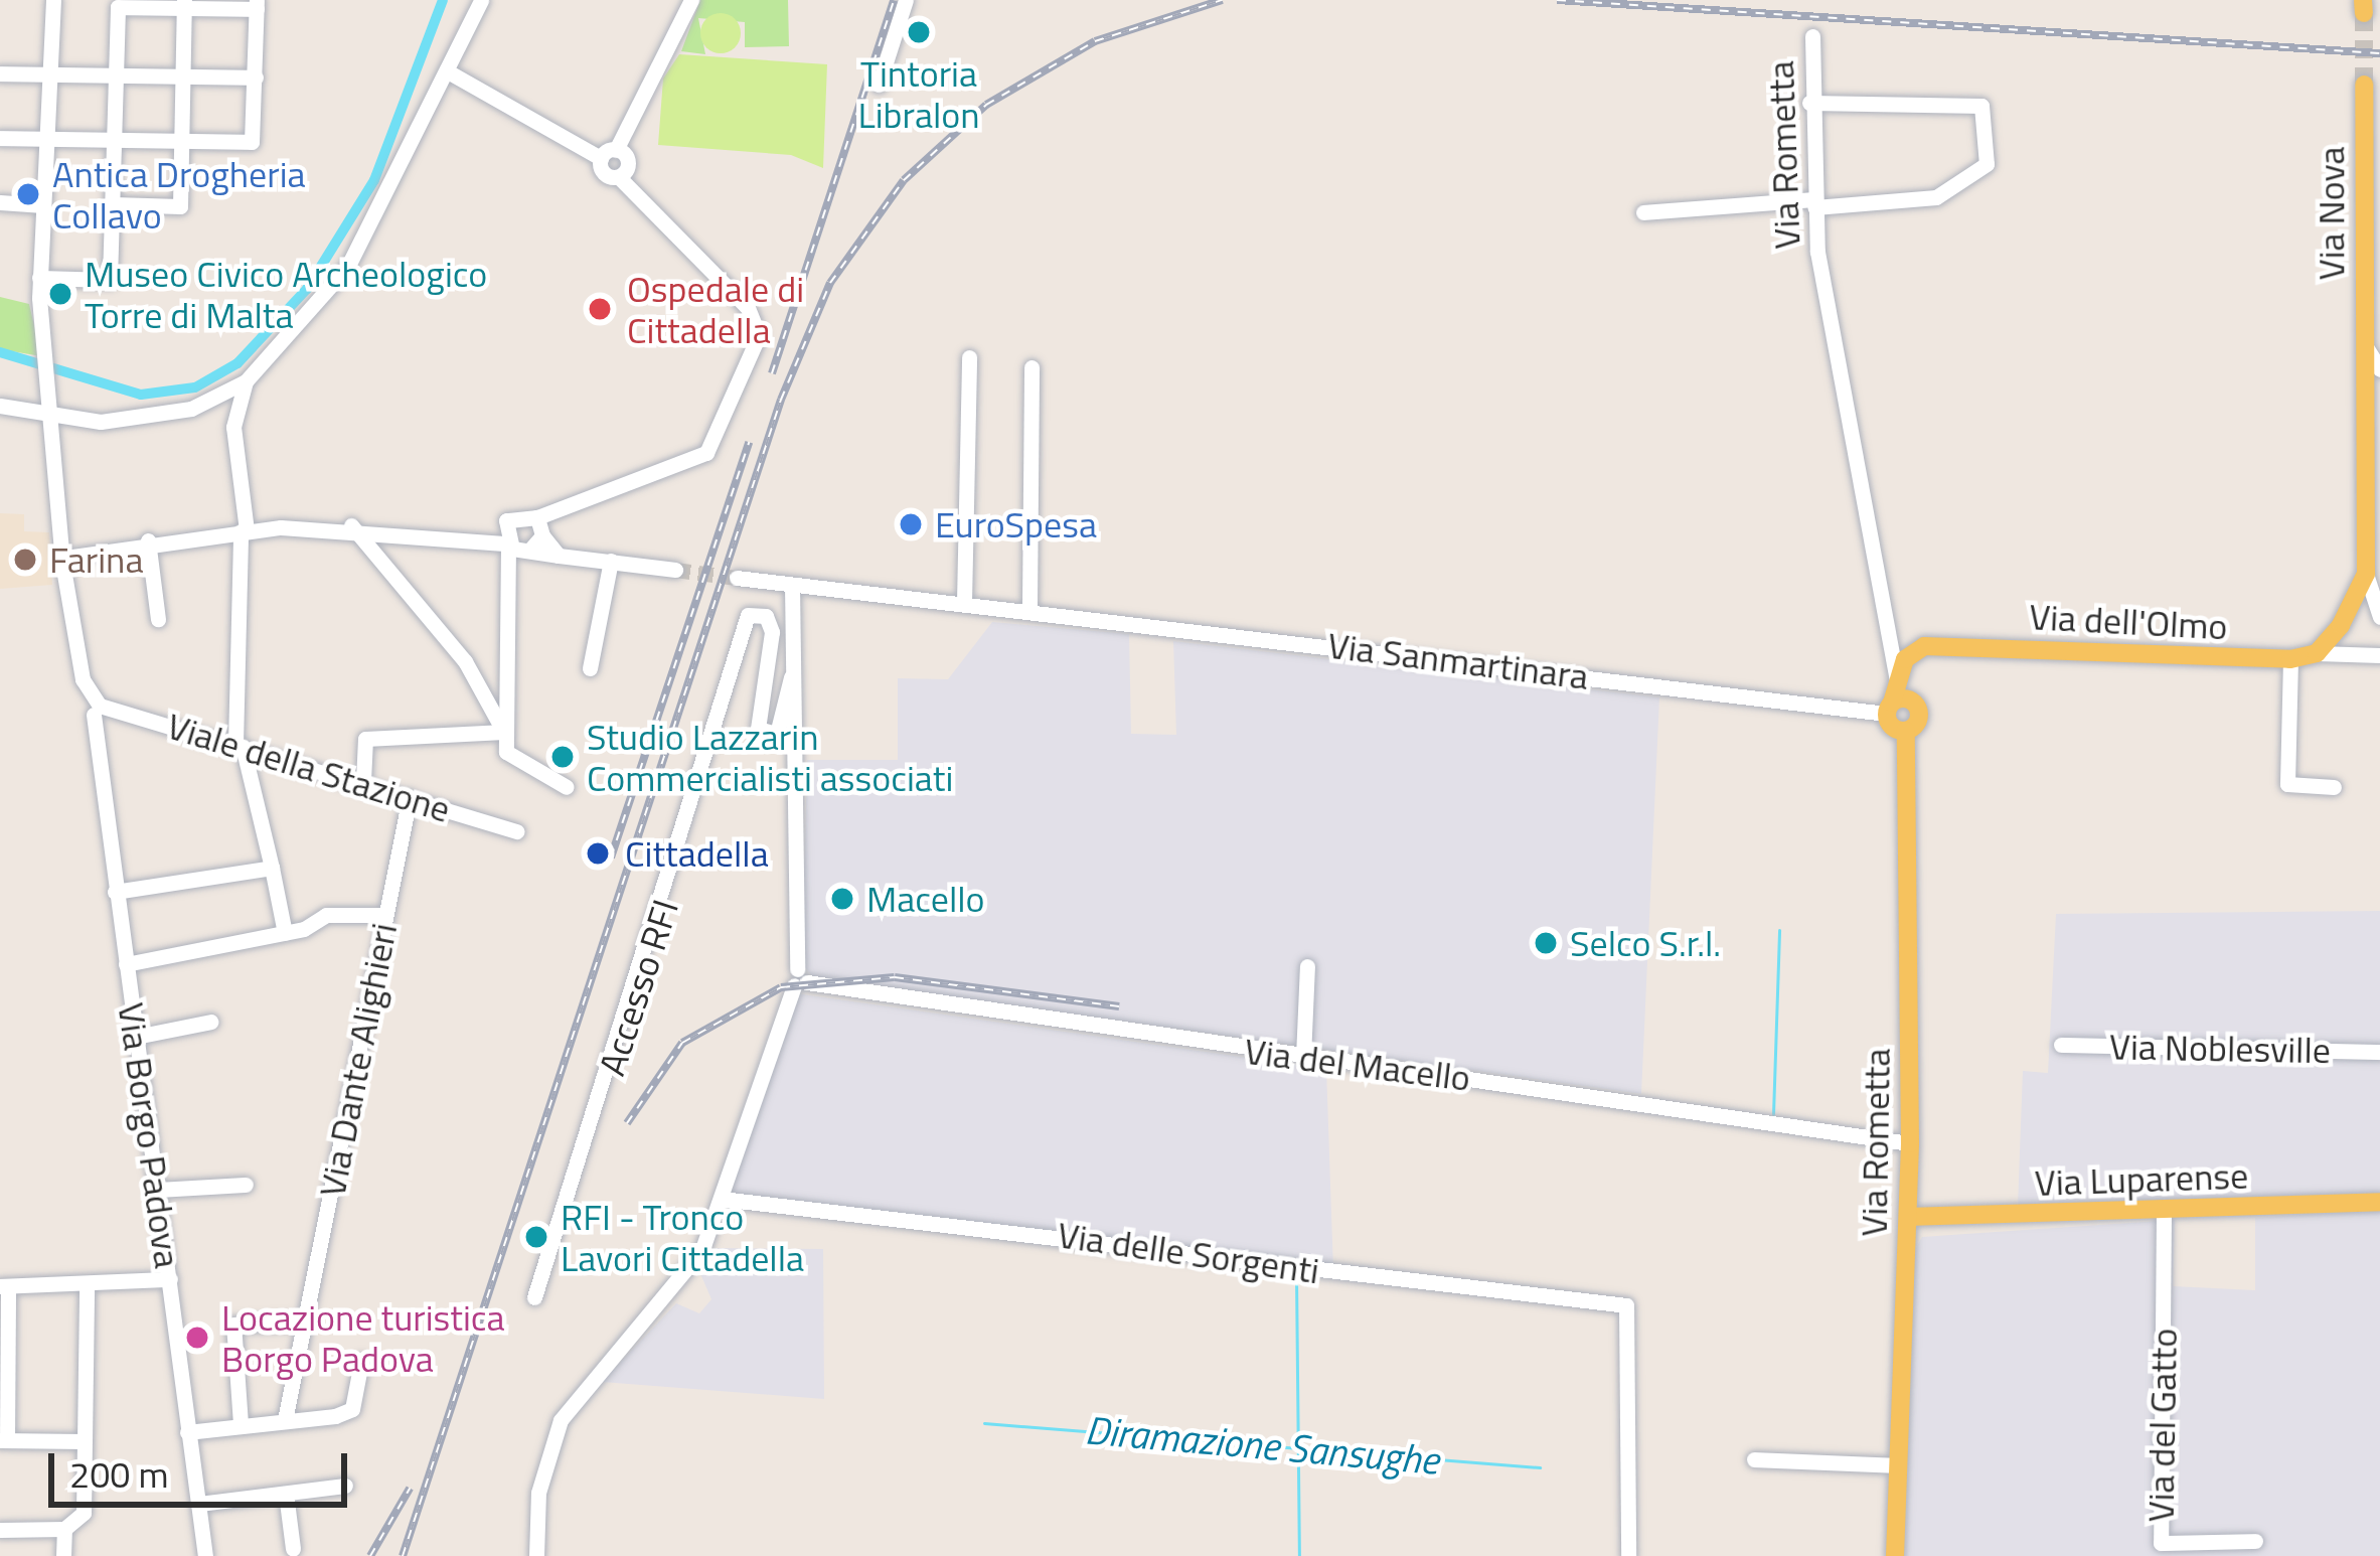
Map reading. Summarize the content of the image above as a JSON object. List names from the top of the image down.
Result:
{
  "streets": {
    "main road": [
      "Via Rometta",
      "Via Nova",
      "Via dell'Olmo",
      "Via Luparense"
    ],
    "street": [
      "Via Sanmartinara",
      "Viale della Stazione",
      "Accesso RFI",
      "Via Noblesville",
      "Via Dante Alighieri",
      "Via del Macello",
      "Via Borgo Padova",
      "Via delle Sorgenti",
      "Via del Gatto"
    ]
  },
  "crossings": [
    ["Via Rometta", "Via dell'Olmo"],
    ["Via Rometta", "Via Sanmartinara"],
    ["Via Rometta", "Via del Macello"],
    ["Via Rometta", "Via Luparense"],
    ["Viale della Stazione", "Via Dante Alighieri"],
    ["Viale della Stazione", "Via Borgo Padova"],
    ["Via Luparense", "Via del Gatto"]
  ],
  "water": ["Diramazione Sansughe"],
  "places": [
    "Tintoria Libralon",
    "Antica Drogheria Collavo",
    "Museo Civico Archeologico Torre di Malta",
    "Ospedale di Cittadella",
    "EuroSpesa",
    "Farina",
    "Studio Lazzarin Commercialisti associati",
    "Cittadella",
    "Macello",
    "Selco S.r.l.",
    "RFI - Tronco Lavori Cittadella",
    "Locazione turistica Borgo Padova"
  ],
  "scale_bar": "200 m"
}
